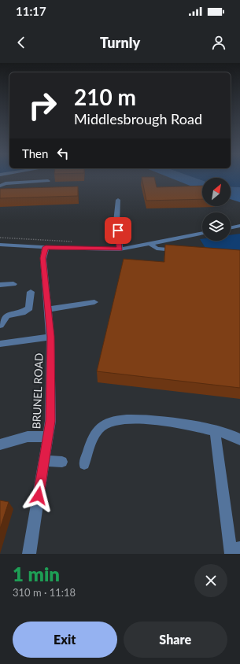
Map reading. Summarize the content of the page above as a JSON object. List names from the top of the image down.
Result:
{
  "streets": {
    "street": ["BRUNEL ROAD"]
  },
  "north": "top right",
  "page": {
    "status": "11:17",
    "header": "Turnly",
    "turn": ["210 m", "Middlesbrough Road"],
    "then": "Then",
    "heading": ["1 min", "310 m · 11:18"],
    "buttons": ["Exit", "Share"]
  }
}
